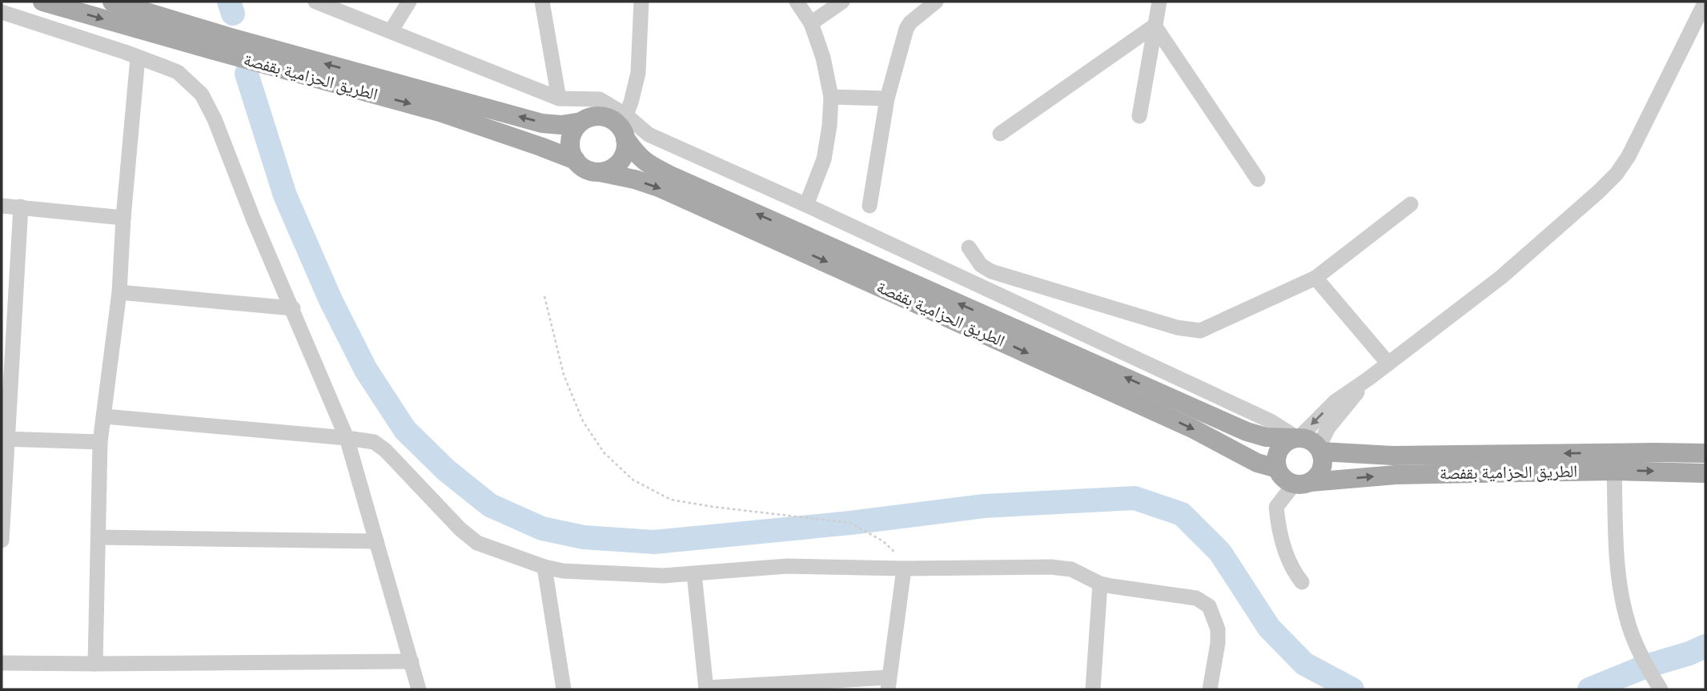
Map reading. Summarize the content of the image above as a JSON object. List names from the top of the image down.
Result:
{
  "streets": {
    "main road": ["الطريق الحزامية بقفصة"]
  }
}
